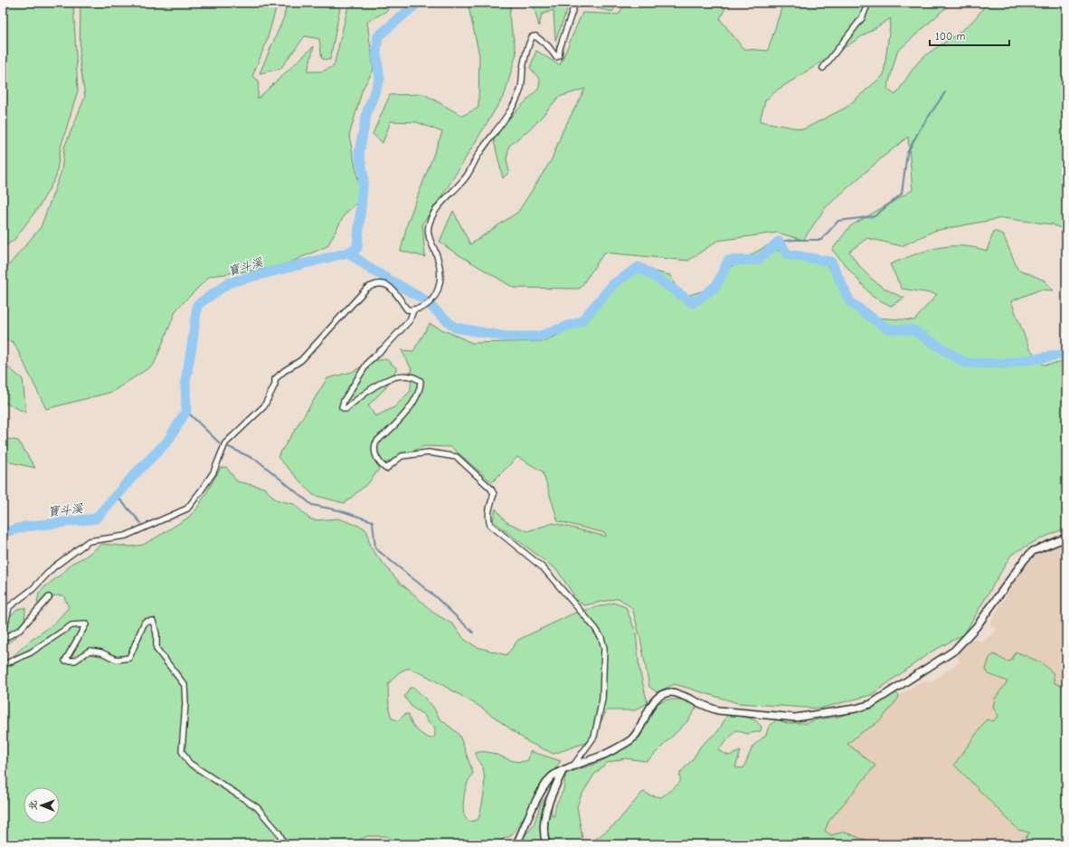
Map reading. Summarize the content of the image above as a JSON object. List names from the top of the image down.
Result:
{
  "water": ["寶斗溪"],
  "scale_bar": "100 m",
  "north": "left"
}
